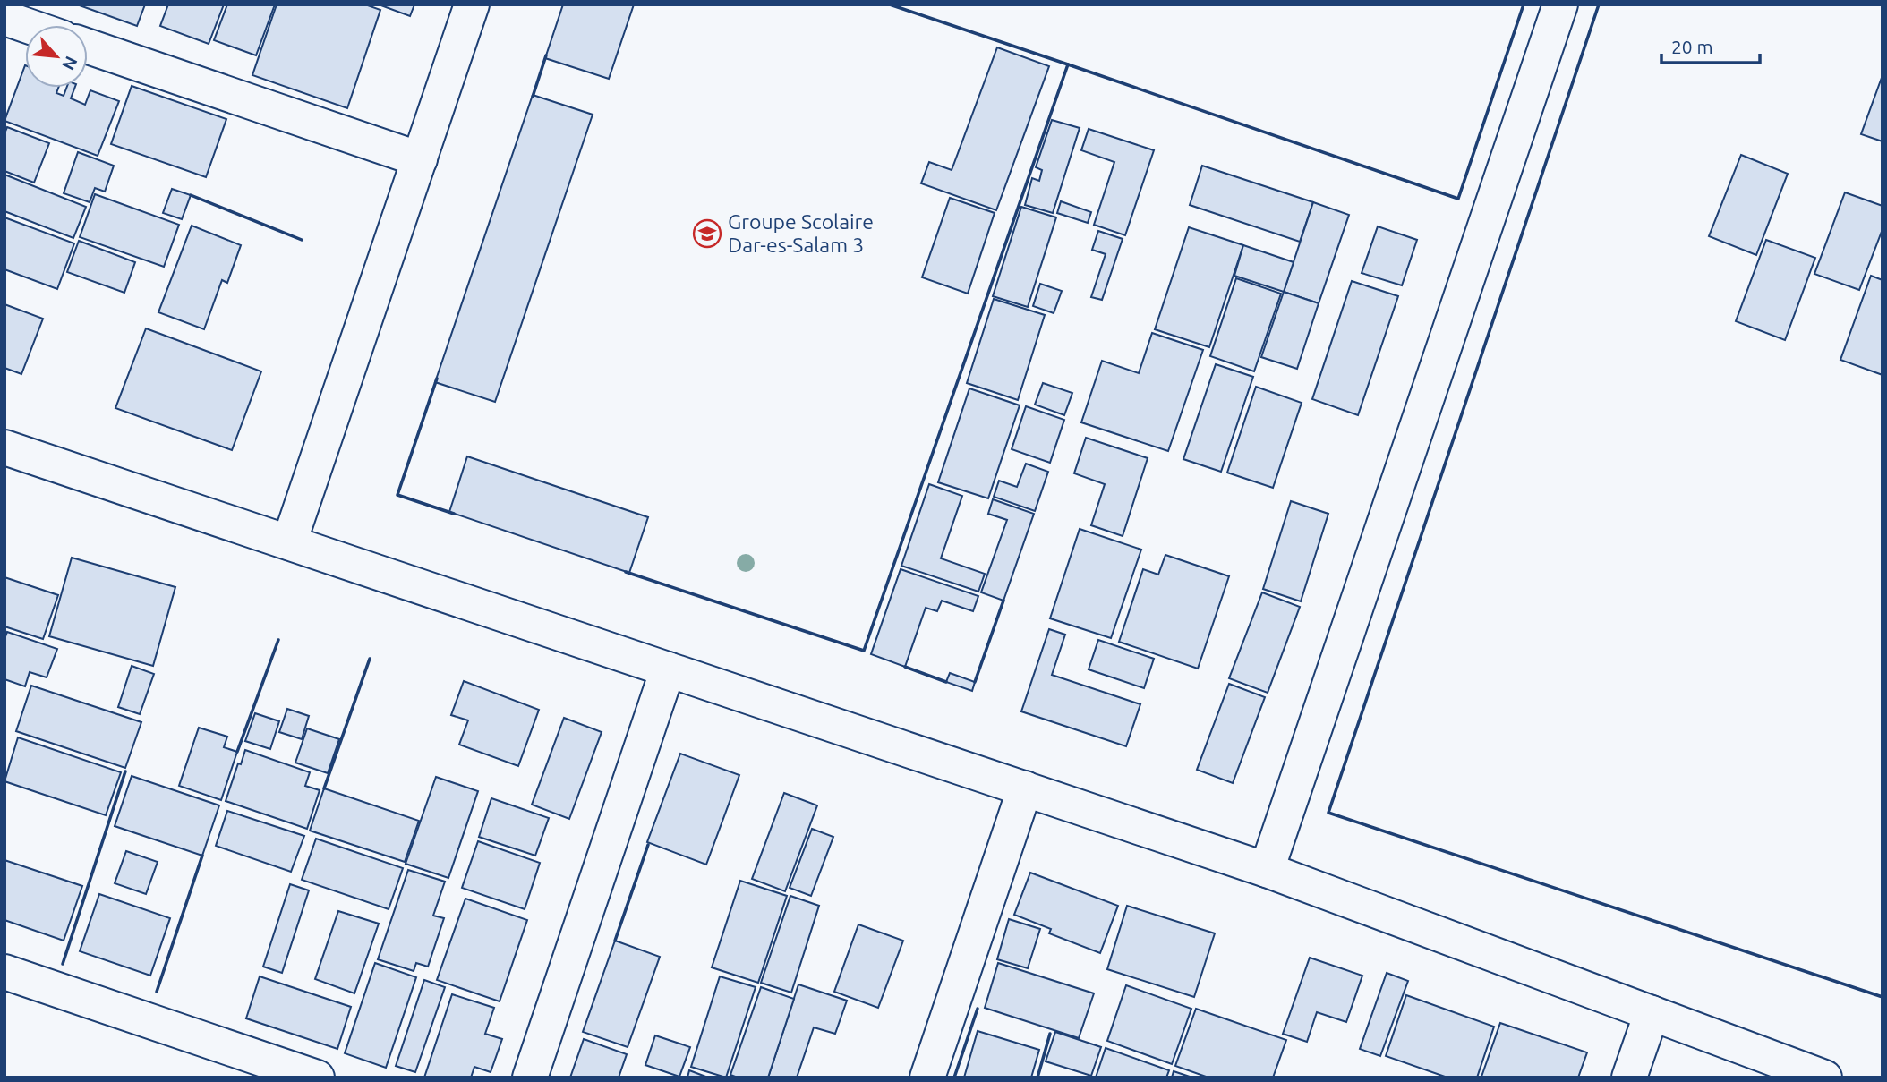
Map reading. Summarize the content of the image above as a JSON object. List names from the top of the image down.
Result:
{
  "places": {
    "school or university": ["Groupe Scolaire Dar-es-Salam 3"]
  },
  "scale_bar": "20 m",
  "north": "bottom right"
}
